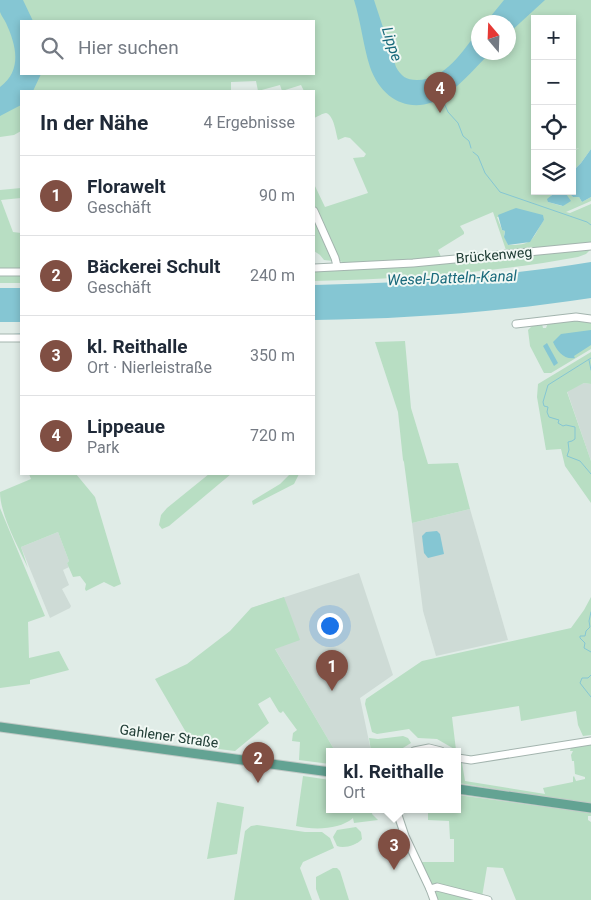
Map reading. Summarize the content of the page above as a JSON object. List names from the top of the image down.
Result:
{
  "streets": {
    "main road": ["Gahlener Straße"],
    "street": ["Brückenweg"]
  },
  "water": ["Lippe", "Wesel-Datteln-Kanal"],
  "north": "top",
  "page": {
    "map_buttons": ["+", "−"],
    "search": "Hier suchen",
    "pins": [
      "4",
      "1",
      "2",
      "3"
    ],
    "heading": ["In der Nähe", "4 Ergebnisse"],
    "list": [
      {
        "mark": "1",
        "name": "Florawelt",
        "note": "Geschäft",
        "value": "90 m"
      },
      {
        "mark": "2",
        "name": "Bäckerei Schult",
        "note": "Geschäft",
        "value": "240 m"
      },
      {
        "mark": "3",
        "name": "kl. Reithalle",
        "note": "Ort · Nierleistraße",
        "value": "350 m"
      },
      {
        "mark": "4",
        "name": "Lippeaue",
        "note": "Park",
        "value": "720 m"
      }
    ],
    "popup": ["kl. Reithalle", "Ort"]
  }
}
